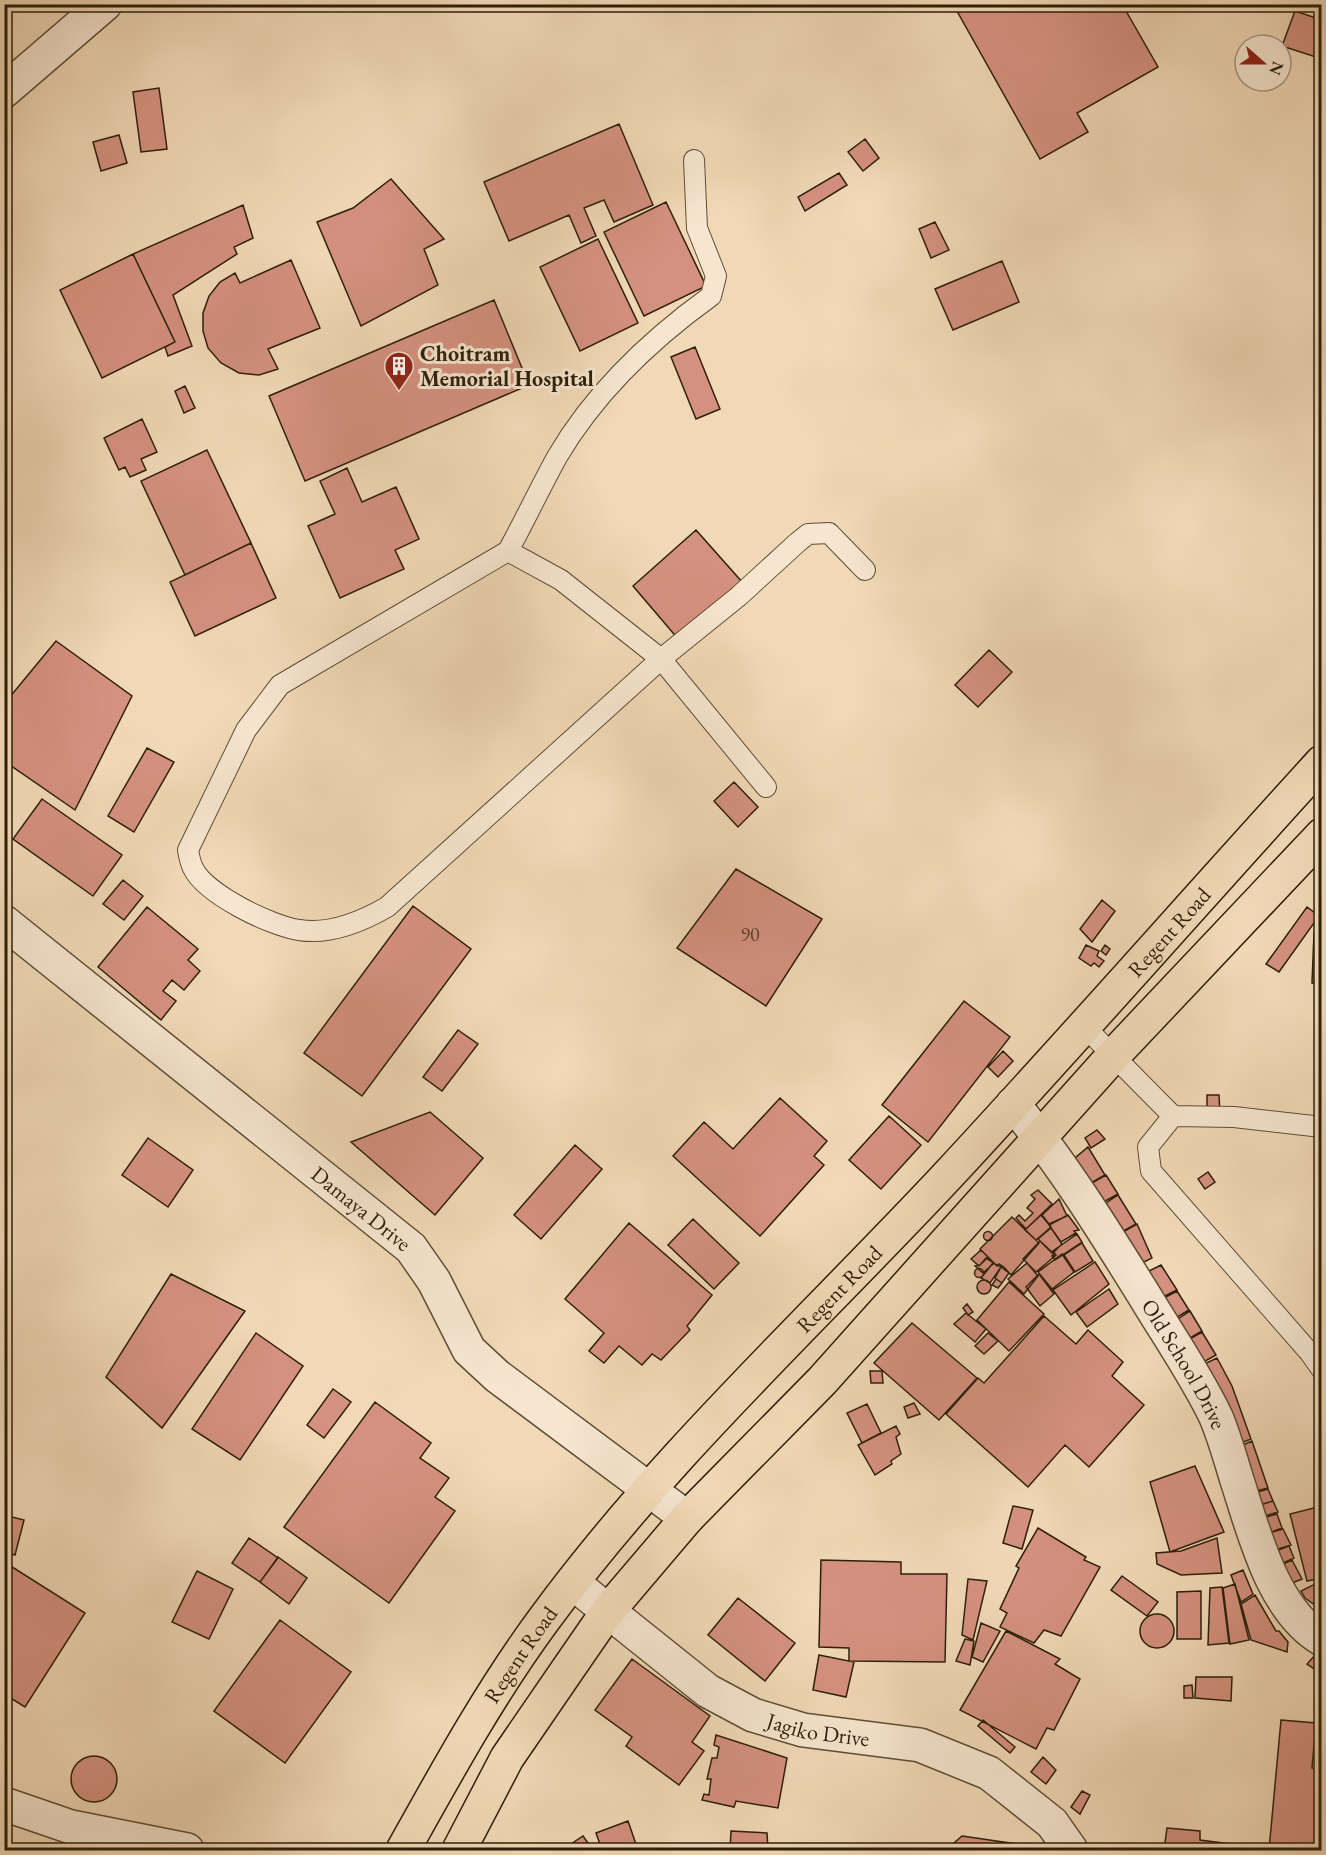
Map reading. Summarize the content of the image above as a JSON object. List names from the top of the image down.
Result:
{
  "streets": {
    "main road": ["Regent Road"],
    "street": ["Damaya Drive", "Old School Drive", "Jagiko Drive"]
  },
  "crossings": [
    ["Regent Road", "Damaya Drive"],
    ["Regent Road", "Old School Drive"],
    ["Regent Road", "Jagiko Drive"]
  ],
  "places": {
    "building": ["Choitram Memorial Hospital"]
  },
  "house_numbers": ["90"],
  "north": "right"
}
